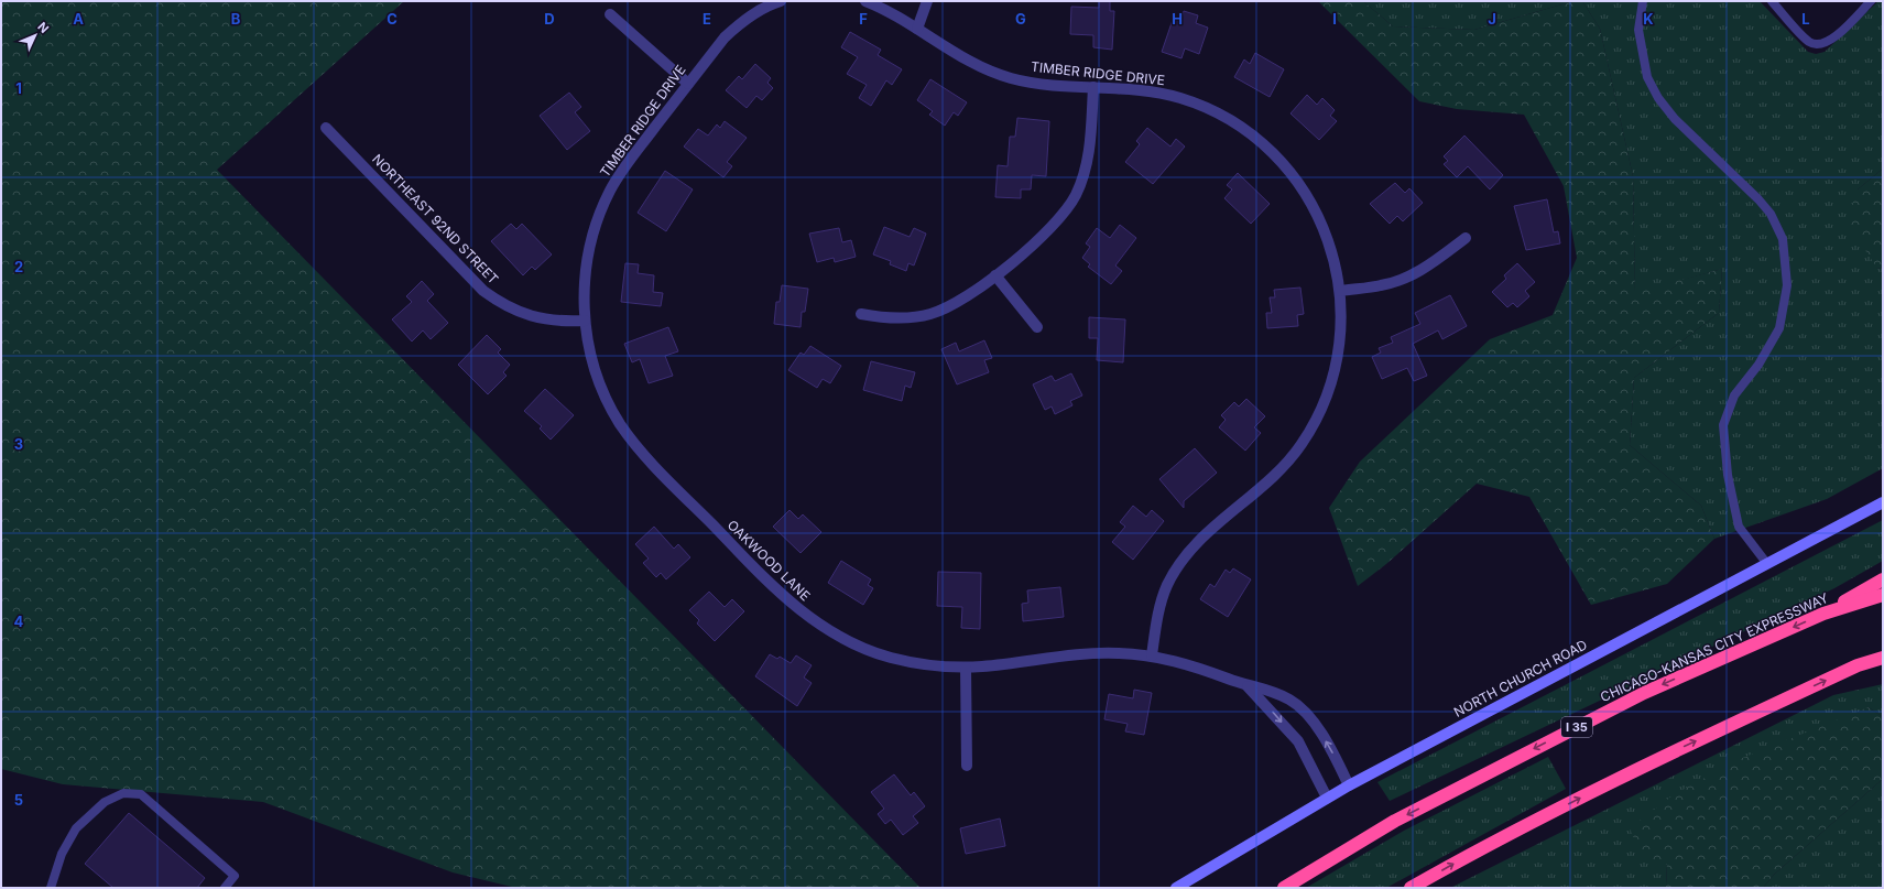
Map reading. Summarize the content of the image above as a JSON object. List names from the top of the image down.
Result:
{
  "streets": {
    "highway": ["CHICAGO-KANSAS CITY EXPRESSWAY", "I 35"],
    "main road": ["NORTH CHURCH ROAD"],
    "street": ["TIMBER RIDGE DRIVE", "NORTHEAST 92ND STREET", "OAKWOOD LANE"]
  },
  "crossings": [
    ["TIMBER RIDGE DRIVE", "NORTHEAST 92ND STREET"],
    ["TIMBER RIDGE DRIVE", "OAKWOOD LANE"],
    ["NORTHEAST 92ND STREET", "OAKWOOD LANE"],
    ["OAKWOOD LANE", "NORTH CHURCH ROAD"]
  ],
  "north": "top right",
  "grid": {
    "columns": [
      "A",
      "B",
      "C",
      "D",
      "E",
      "F",
      "G",
      "H",
      "I",
      "J",
      "K",
      "L"
    ],
    "rows": [
      "1",
      "2",
      "3",
      "4",
      "5"
    ]
  }
}
